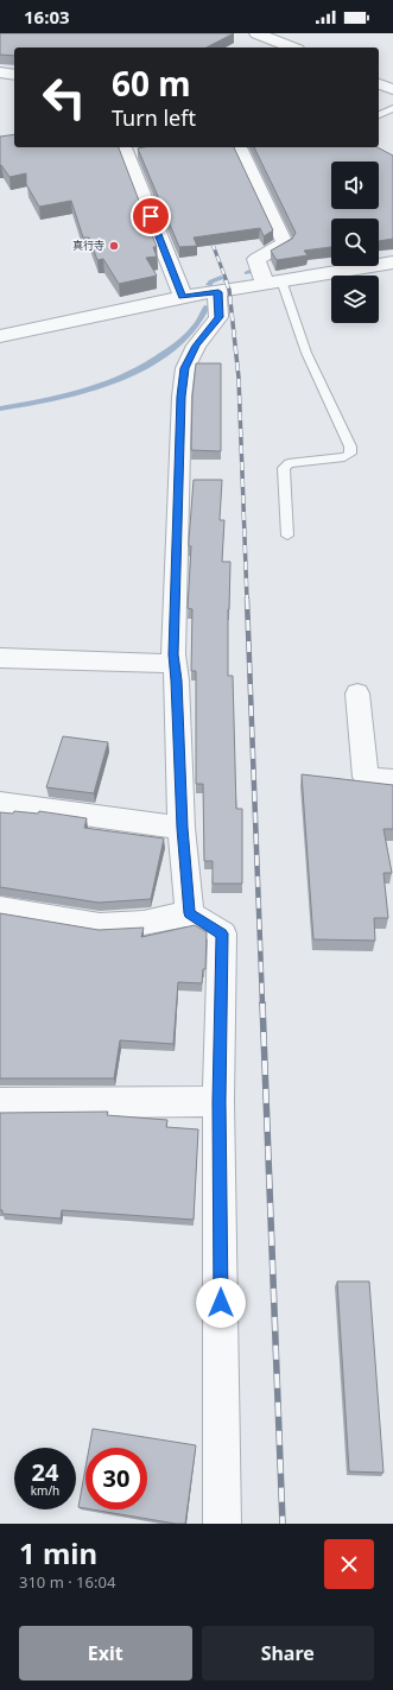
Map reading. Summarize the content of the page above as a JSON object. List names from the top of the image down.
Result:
{
  "places": ["真行寺"],
  "page": {
    "status": "16:03",
    "turn": ["60 m", "Turn left"],
    "speed": "24 km/h",
    "limit": "30",
    "heading": ["1 min", "310 m · 16:04"],
    "buttons": ["Exit", "Share"]
  }
}
